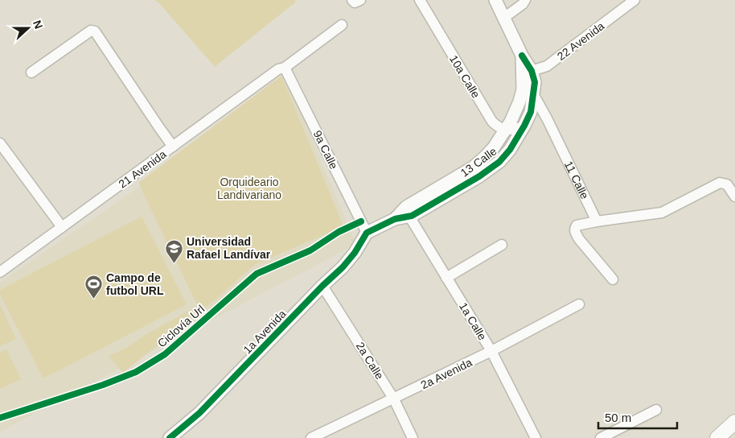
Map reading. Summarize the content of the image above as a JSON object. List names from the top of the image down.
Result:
{
  "streets": {
    "street": [
      "22 Avenida",
      "10a Calle",
      "9a Calle",
      "13 Calle",
      "21 Avenida",
      "11 Calle",
      "1a Calle",
      "1a Avenida",
      "2a Calle",
      "2a Avenida"
    ],
    "cycle path": ["Ciclovía Url"]
  },
  "crossings": [
    ["22 Avenida", "13 Calle"],
    ["10a Calle", "13 Calle"],
    ["9a Calle", "13 Calle"],
    ["9a Calle", "21 Avenida"],
    ["9a Calle", "1a Avenida"],
    ["13 Calle", "11 Calle"],
    ["13 Calle", "1a Calle"],
    ["13 Calle", "1a Avenida"],
    ["1a Calle", "2a Avenida"],
    ["1a Avenida", "2a Calle"],
    ["2a Calle", "2a Avenida"]
  ],
  "parks": ["Orquideario Landivariano"],
  "places": {
    "school or university": ["Universidad Rafael Landívar"],
    "sports": ["Campo de futbol URL"]
  },
  "scale_bar": "50 m",
  "north": "right"
}
